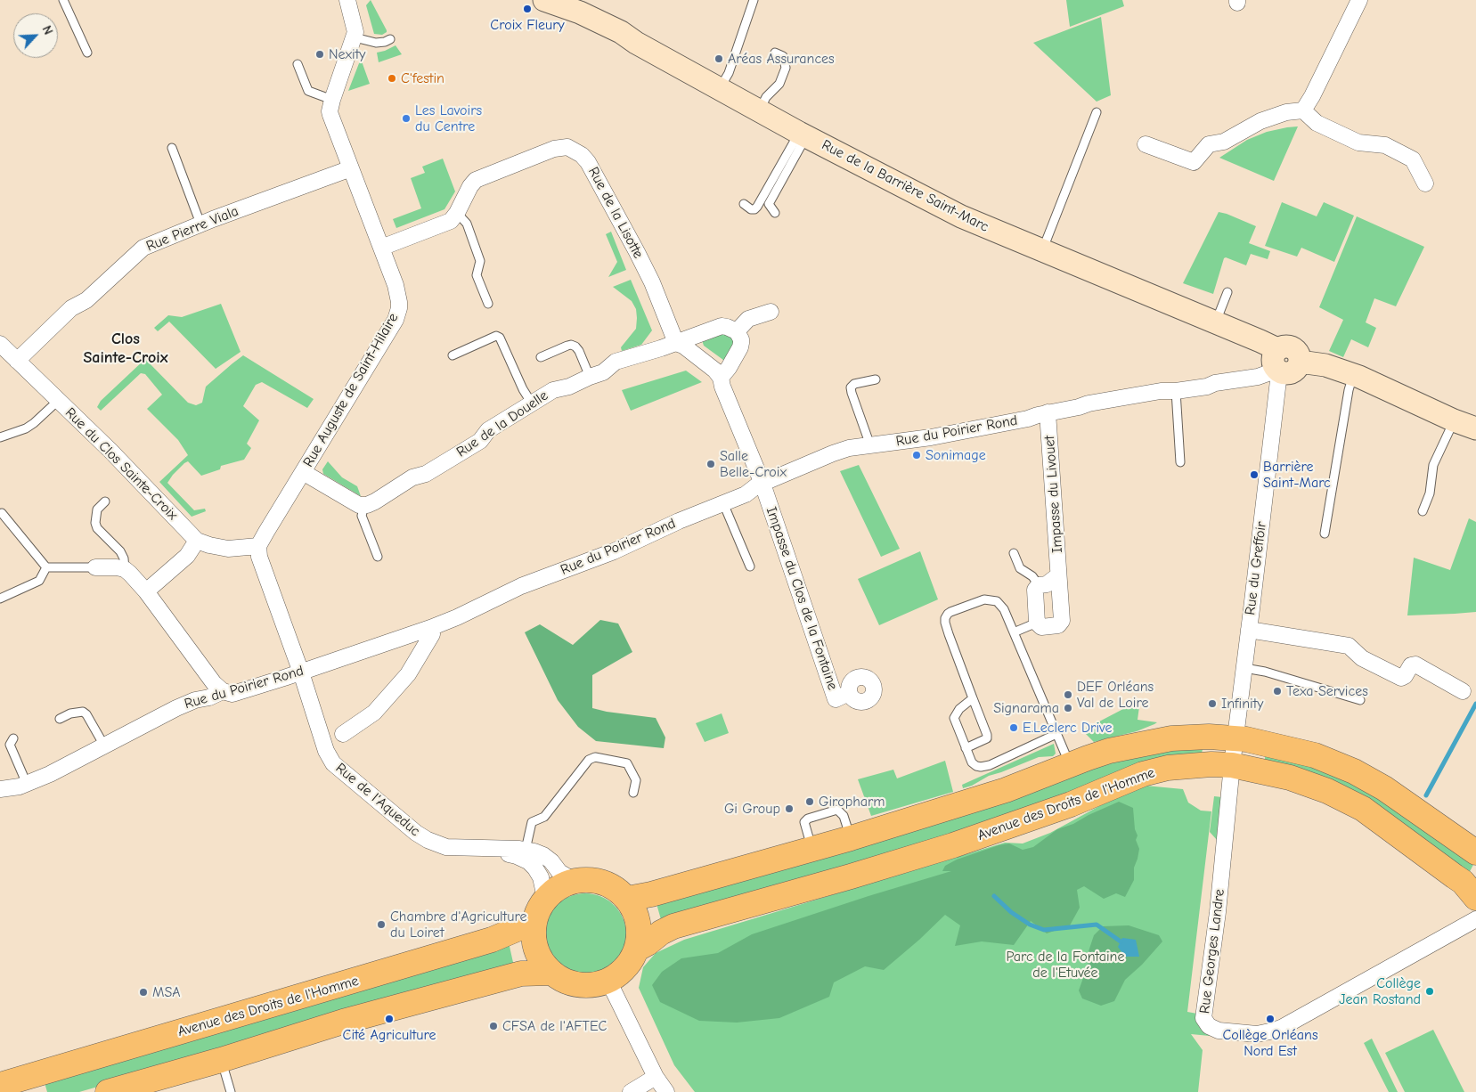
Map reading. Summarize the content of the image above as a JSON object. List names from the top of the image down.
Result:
{
  "streets": {
    "main road": ["Rue de la Barrière Saint-Marc", "Avenue des Droits de l'Homme"],
    "street": [
      "Rue de la Lisotte",
      "Rue Pierre Viala",
      "Rue Auguste de Saint-Hilaire",
      "Rue de la Douelle",
      "Rue du Poirier Rond",
      "Rue du Clos Sainte-Croix",
      "Impasse du Livouet",
      "Rue du Greffoir",
      "Impasse du Clos de la Fontaine",
      "Rue de l'Aqueduc",
      "Rue Georges Landre"
    ]
  },
  "crossings": [
    ["Rue de la Barrière Saint-Marc", "Rue du Poirier Rond"],
    ["Rue de la Barrière Saint-Marc", "Rue du Greffoir"],
    ["Rue de la Lisotte", "Rue de la Douelle"],
    ["Rue Pierre Viala", "Rue Auguste de Saint-Hilaire"],
    ["Rue Pierre Viala", "Rue du Clos Sainte-Croix"],
    ["Rue Auguste de Saint-Hilaire", "Rue du Clos Sainte-Croix"],
    ["Rue du Poirier Rond", "Impasse du Livouet"],
    ["Rue du Poirier Rond", "Rue du Greffoir"],
    ["Rue du Poirier Rond", "Impasse du Clos de la Fontaine"],
    ["Rue du Poirier Rond", "Rue de l'Aqueduc"],
    ["Rue du Greffoir", "Avenue des Droits de l'Homme"],
    ["Rue du Greffoir", "Rue Georges Landre"],
    ["Rue de l'Aqueduc", "Avenue des Droits de l'Homme"],
    ["Avenue des Droits de l'Homme", "Rue Georges Landre"]
  ],
  "districts": ["Clos Sainte-Croix"],
  "parks": ["Parc de la Fontaine de l'Etuvée"],
  "places": [
    "Croix Fleury",
    "Nexity",
    "Aréas Assurances",
    "C'festin",
    "Les Lavoirs du Centre",
    "Sonimage",
    "Salle Belle-Croix",
    "Barrière Saint-Marc",
    "Texa Services",
    "DEF Orléans Val de Loire",
    "Infinity",
    "Signarama",
    "E.Leclerc Drive",
    "Giropharm",
    "Gi Group",
    "Chambre d'Agriculture du Loiret",
    "Collège Jean Rostand",
    "MSA",
    "Cité Agriculture",
    "Collège Orléans Nord Est",
    "CFSA de l'AFTEC"
  ],
  "north": "top right"
}
